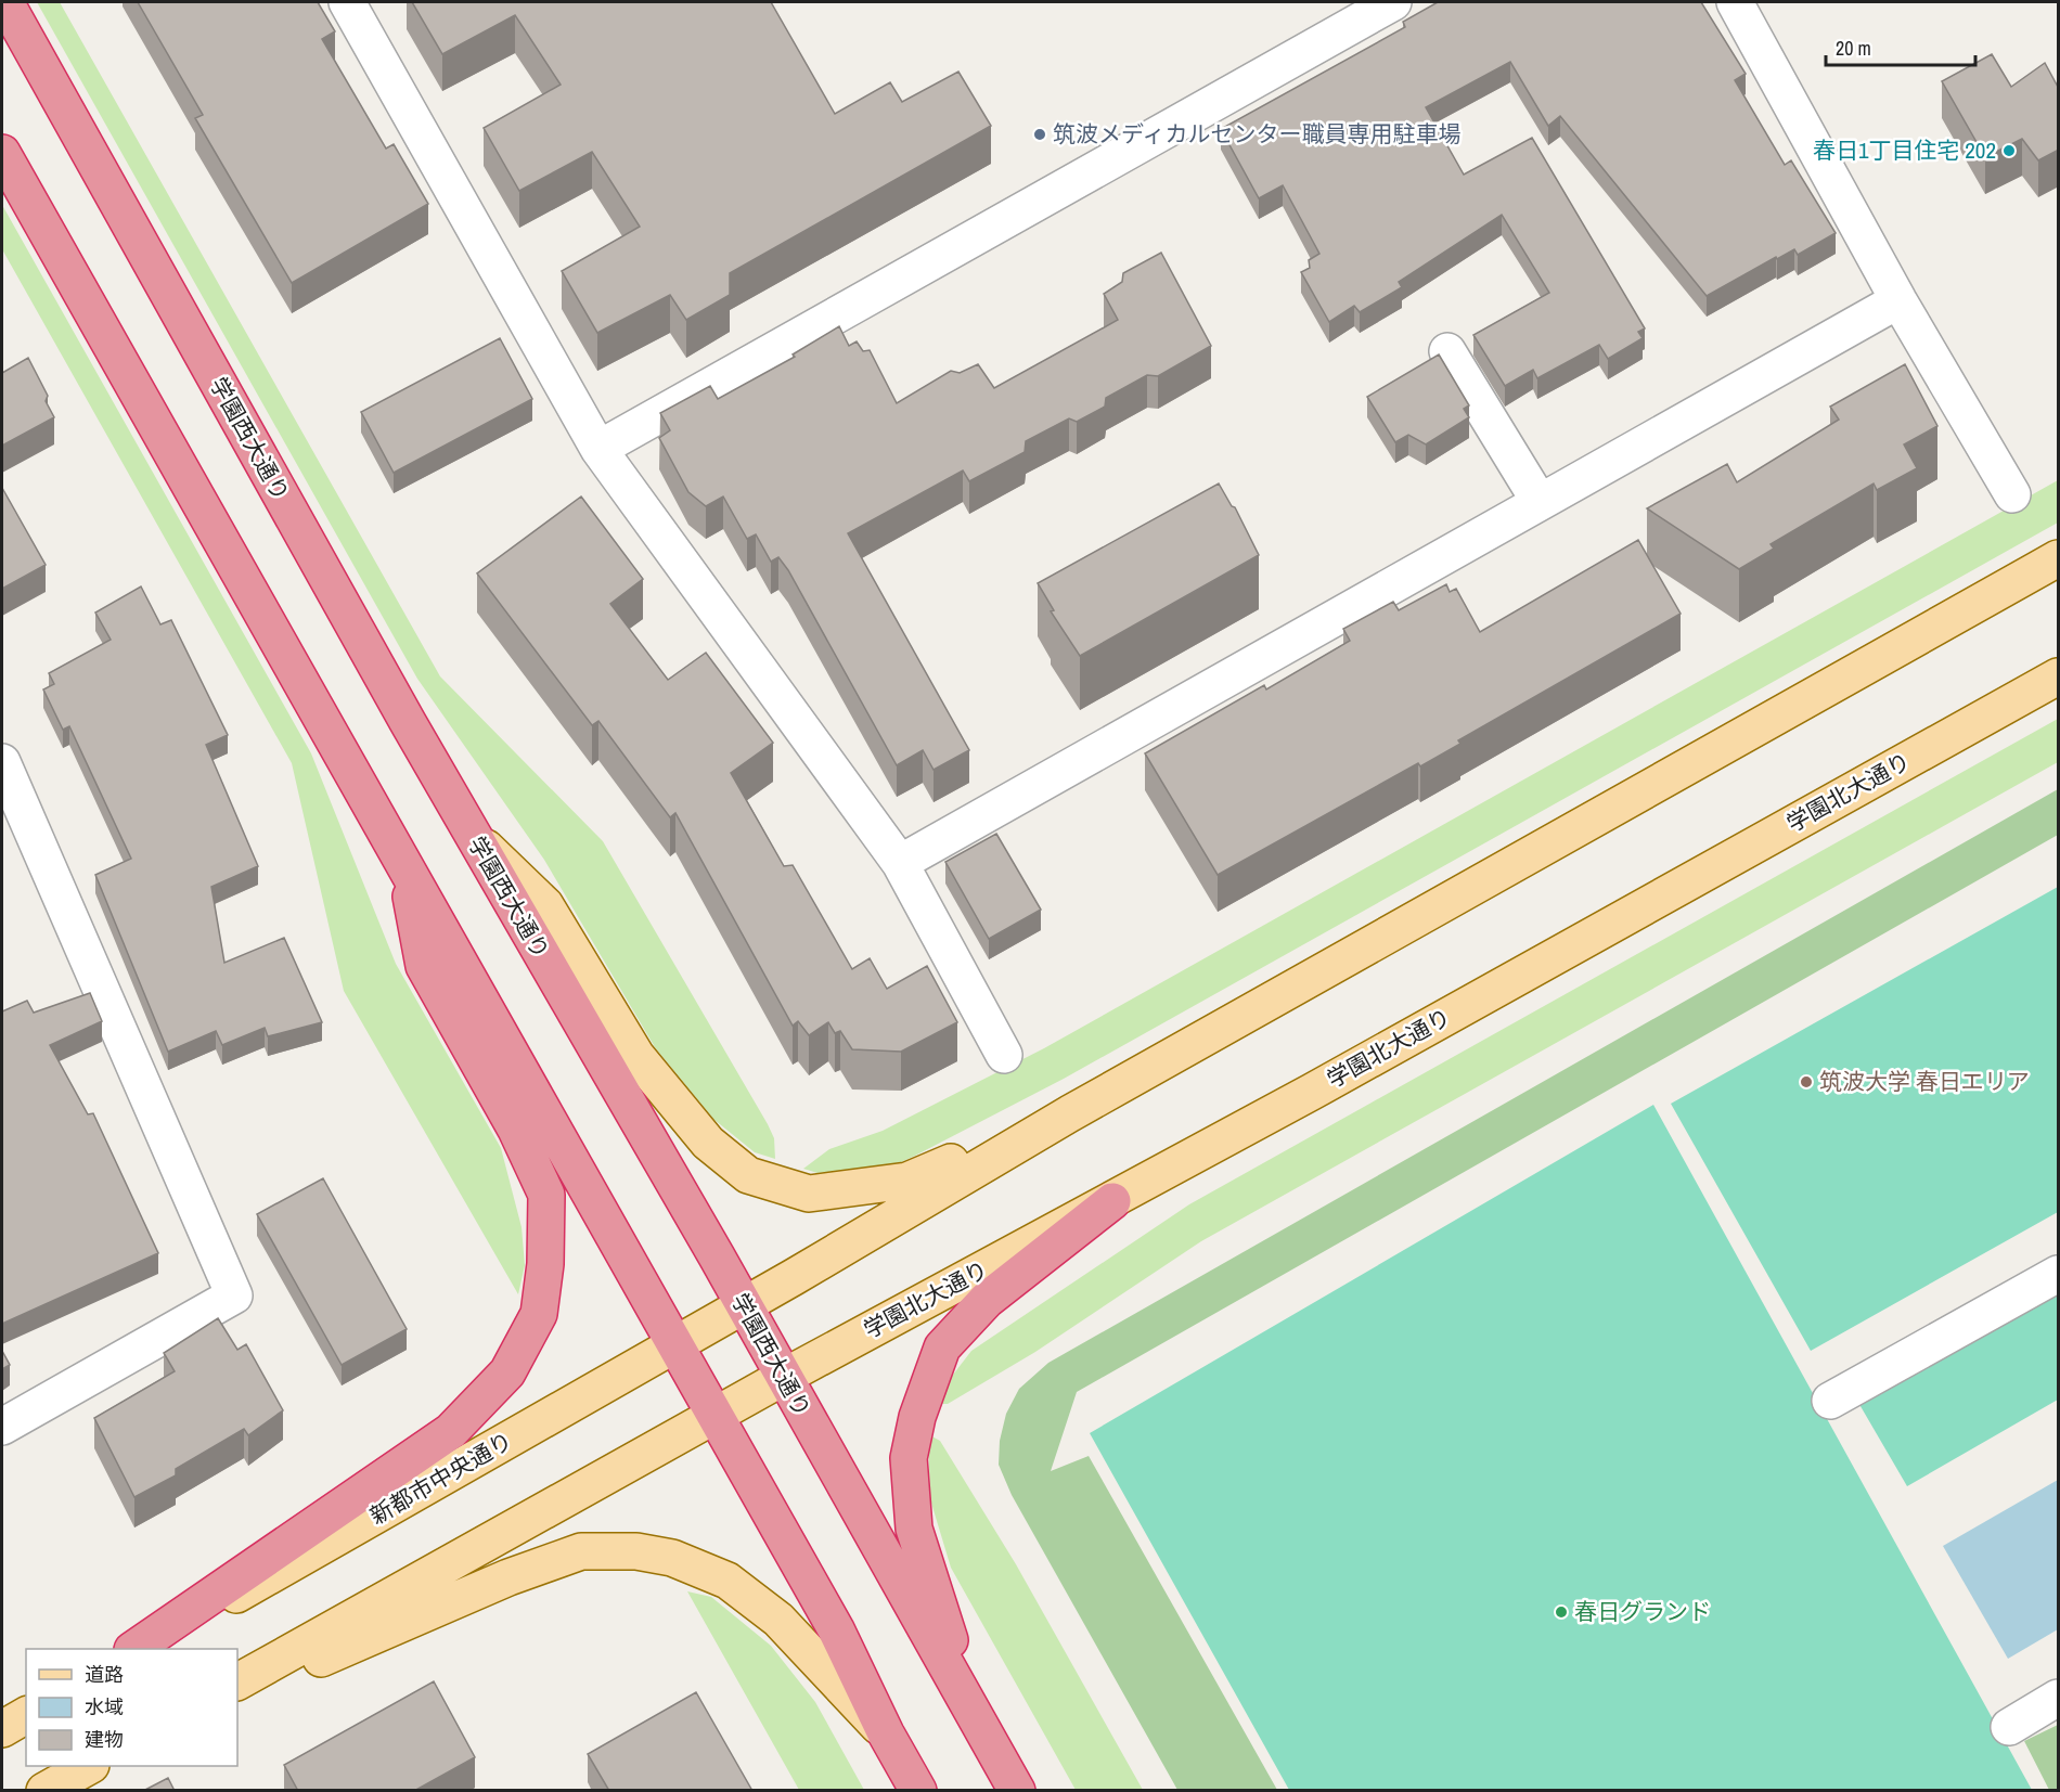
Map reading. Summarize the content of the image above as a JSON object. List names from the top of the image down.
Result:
{
  "streets": {
    "highway": ["学園西大通り"],
    "main road": ["学園北大通り", "新都市中央通り"]
  },
  "crossings": [
    ["学園西大通り", "学園北大通り"],
    ["学園西大通り", "新都市中央通り"]
  ],
  "places": [
    "筑波メディカルセンター職員専用駐車場",
    "春日1丁目住宅 202",
    "筑波大学 春日エリア",
    "春日グランド"
  ],
  "legend": ["道路", "水域", "建物"],
  "scale_bar": "20 m"
}
